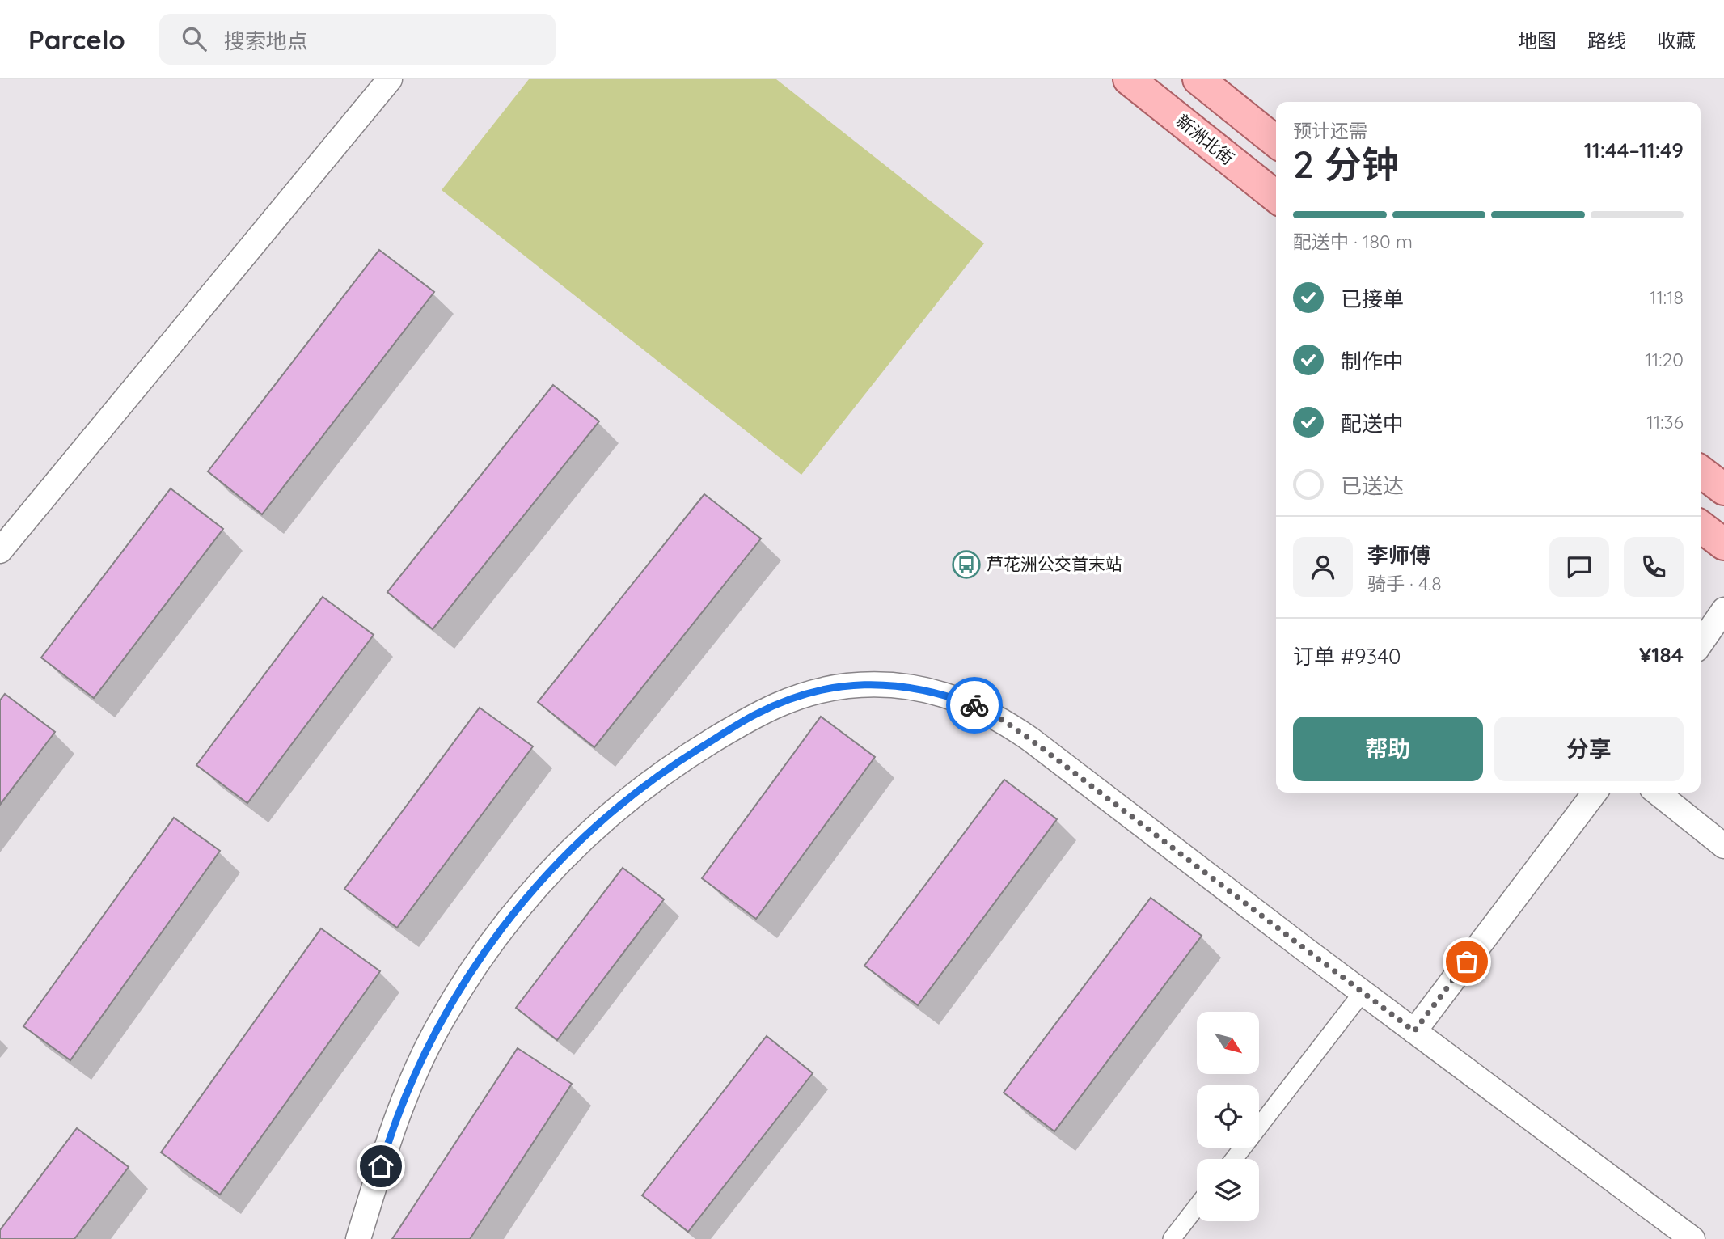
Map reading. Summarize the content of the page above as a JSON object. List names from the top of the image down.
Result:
{
  "streets": {
    "main road": ["新洲北街"]
  },
  "places": {
    "bus stop": ["芦花洲公交首末站"]
  },
  "north": "bottom right",
  "page": {
    "header": "Parcelo",
    "search": "搜索地点",
    "nav": ["地图", "路线", "收藏"],
    "heading": ["2 分钟", "预计还需", "11:44–11:49"],
    "panel": [
      "李师傅",
      "骑手 · 4.8",
      "订单 #9340",
      "¥184"
    ],
    "bar": "配送中 · 180 m",
    "list": [
      ["已接单", "11:18"],
      ["制作中", "11:20"],
      ["配送中", "11:36"],
      "已送达"
    ],
    "buttons": ["帮助", "分享"]
  }
}
